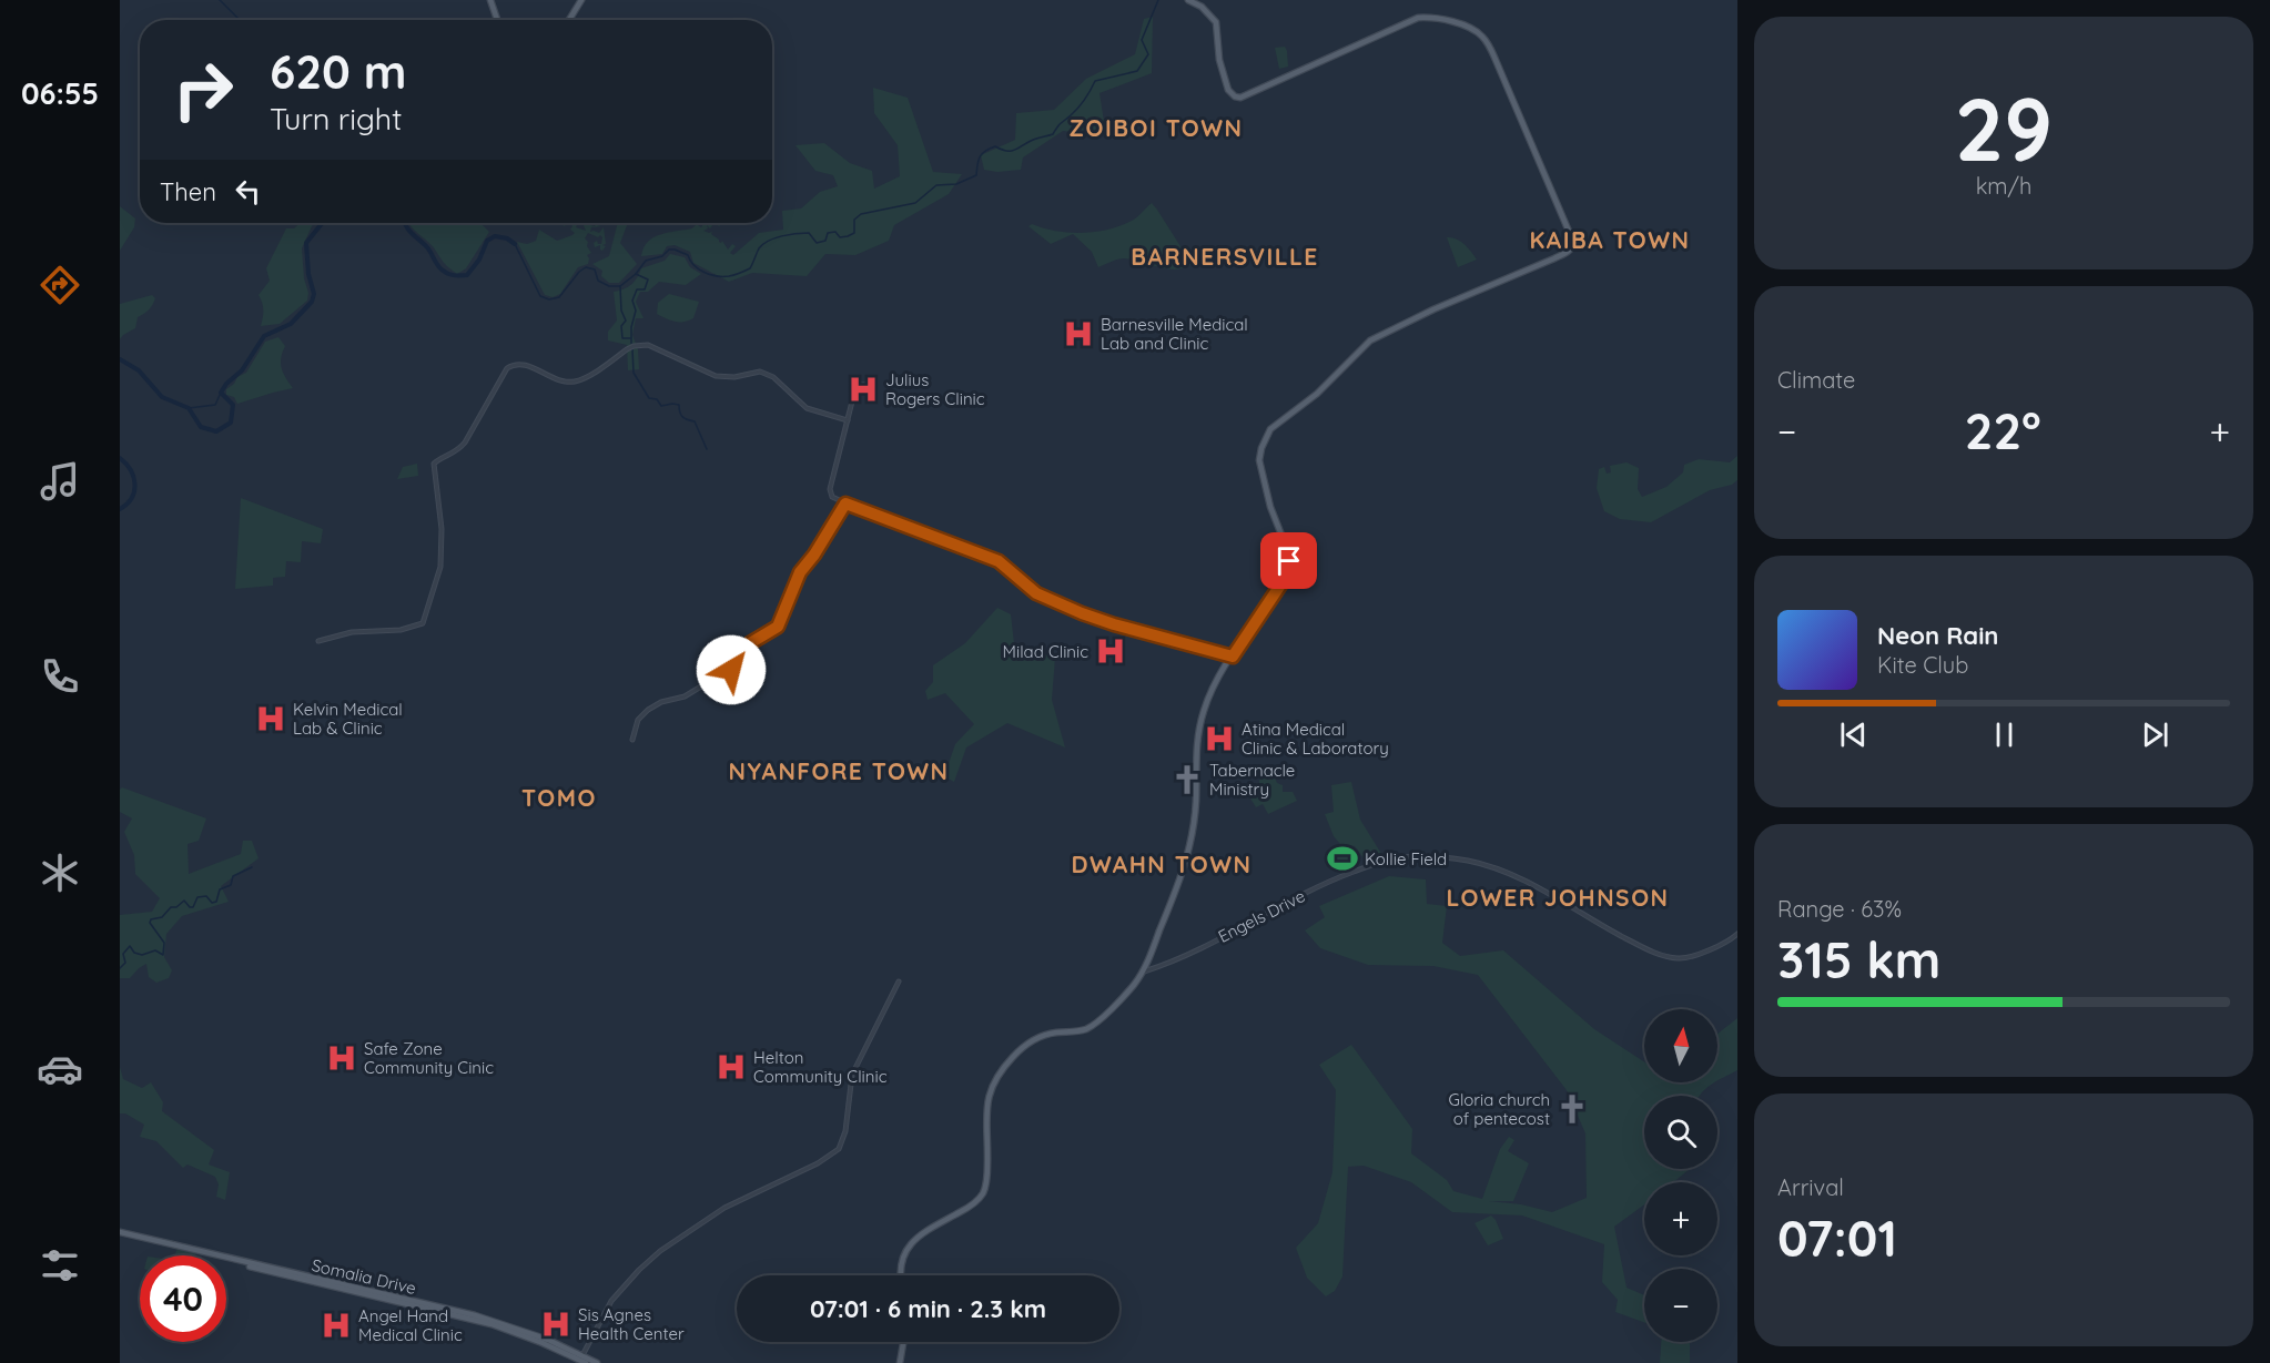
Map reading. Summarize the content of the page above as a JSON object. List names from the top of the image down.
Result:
{
  "streets": {
    "main road": ["Somalia Drive"],
    "street": ["Engels Drive"]
  },
  "districts": [
    "ZOIBOI TOWN",
    "KAIBA TOWN",
    "BARNERSVILLE",
    "NYANFORE TOWN",
    "TOMO",
    "DWAHN TOWN",
    "LOWER JOHNSON"
  ],
  "places": {
    "hospital": [
      "Barnesville Medical Lab and Clinic",
      "Julius Rogers Clinic",
      "Milad Clinic",
      "Kelvin Medical Lab & Clinic",
      "Atina Medical Clinic & Laboratory",
      "Safe Zone Community Cinic",
      "Helton Community Clinic",
      "Sis Agnes Health Center",
      "Angel Hand Medical Clinic"
    ],
    "church": ["Tabernacle Ministry", "Gloria church of pentecost"],
    "sports": ["Kollie Field"]
  },
  "north": "top",
  "page": {
    "tabs": "06:55",
    "tile": [
      ["29", "km/h"],
      "Climate",
      ["Range · 63%", "315 km"],
      ["Arrival", "07:01"]
    ],
    "turn": ["620 m", "Turn right"],
    "then": "Then",
    "heat": ["−", "22°", "+"],
    "song": ["Neon Rain", "Kite Club"],
    "map_buttons": ["+", "−"],
    "limit": "40",
    "trip": "07:01 · 6 min · 2.3 km"
  }
}
